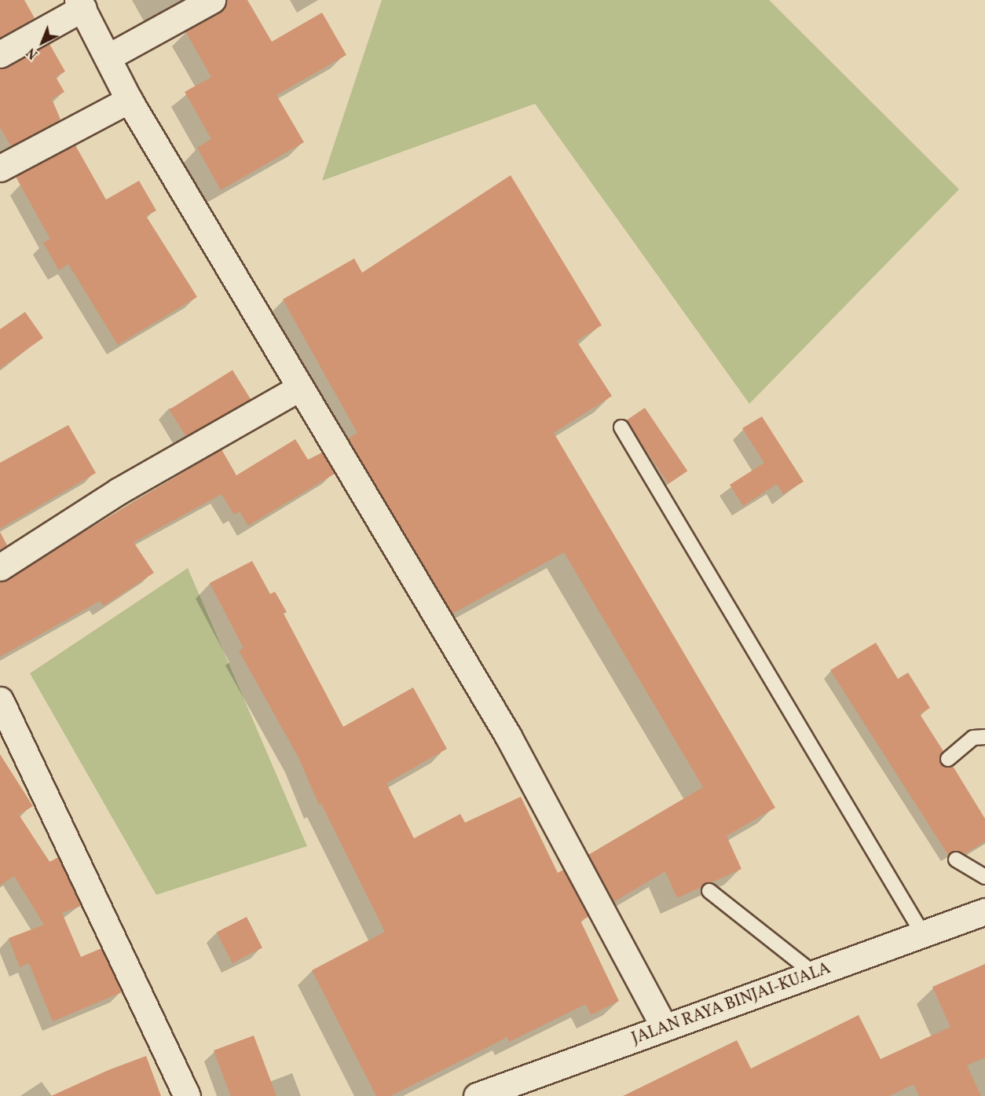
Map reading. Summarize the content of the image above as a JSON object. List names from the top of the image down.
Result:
{
  "streets": {
    "street": ["JALAN RAYA BINJAI-KUALA"]
  },
  "north": "bottom left"
}
